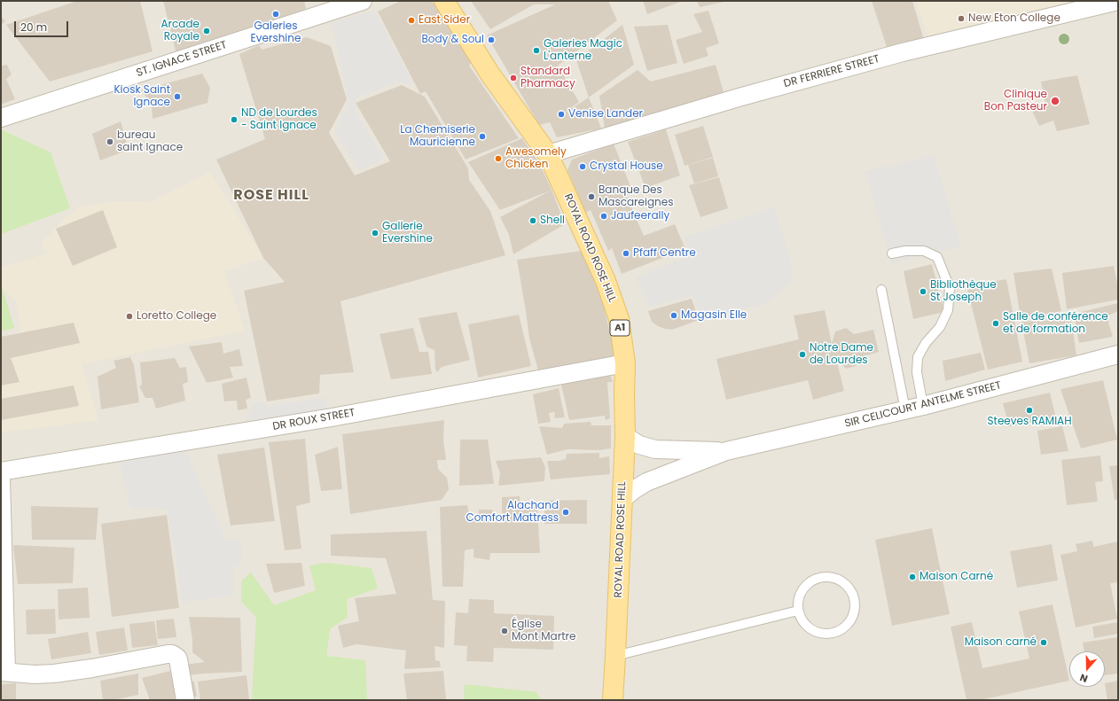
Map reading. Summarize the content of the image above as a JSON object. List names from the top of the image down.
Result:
{
  "streets": {
    "main road": ["ROYAL ROAD ROSE HILL", "A1"],
    "street": [
      "ST. IGNACE STREET",
      "DR FERRIERE STREET",
      "SIR CELICOURT ANTELME STREET",
      "DR ROUX STREET"
    ]
  },
  "crossings": [
    ["DR FERRIERE STREET", "ROYAL ROAD ROSE HILL"],
    ["ROYAL ROAD ROSE HILL", "SIR CELICOURT ANTELME STREET"],
    ["ROYAL ROAD ROSE HILL", "DR ROUX STREET"]
  ],
  "districts": ["ROSE HILL"],
  "places": [
    "Galeries Evershine",
    "New Eton College",
    "East Sider",
    "Arcade Royale",
    "Body & Soul",
    "Galeries Magic L'anterne",
    "Standard Pharmacy",
    "Kiosk Saint Ignace",
    "Clinique Bon Pasteur",
    "Venise Lander",
    "ND de Lourdes - Saint Ignace",
    "La Chemiserie Mauricienne",
    "bureau saint Ignace",
    "Awesomely Chicken",
    "Crystal House",
    "Banque Des Mascareignes",
    "Jaufeerally",
    "Shell",
    "Gallerie Evershine",
    "Pfaff Centre",
    "Bibliothèque St Joseph",
    "Magasin Elle",
    "Loretto College",
    "Salle de conférence et de formation",
    "Notre Dame de Lourdes",
    "Steeves RAMIAH",
    "Alachand Comfort Mattress",
    "Maison Carné",
    "Église Mont Martre",
    "Maison carné"
  ],
  "scale_bar": "20 m",
  "north": "bottom"
}
